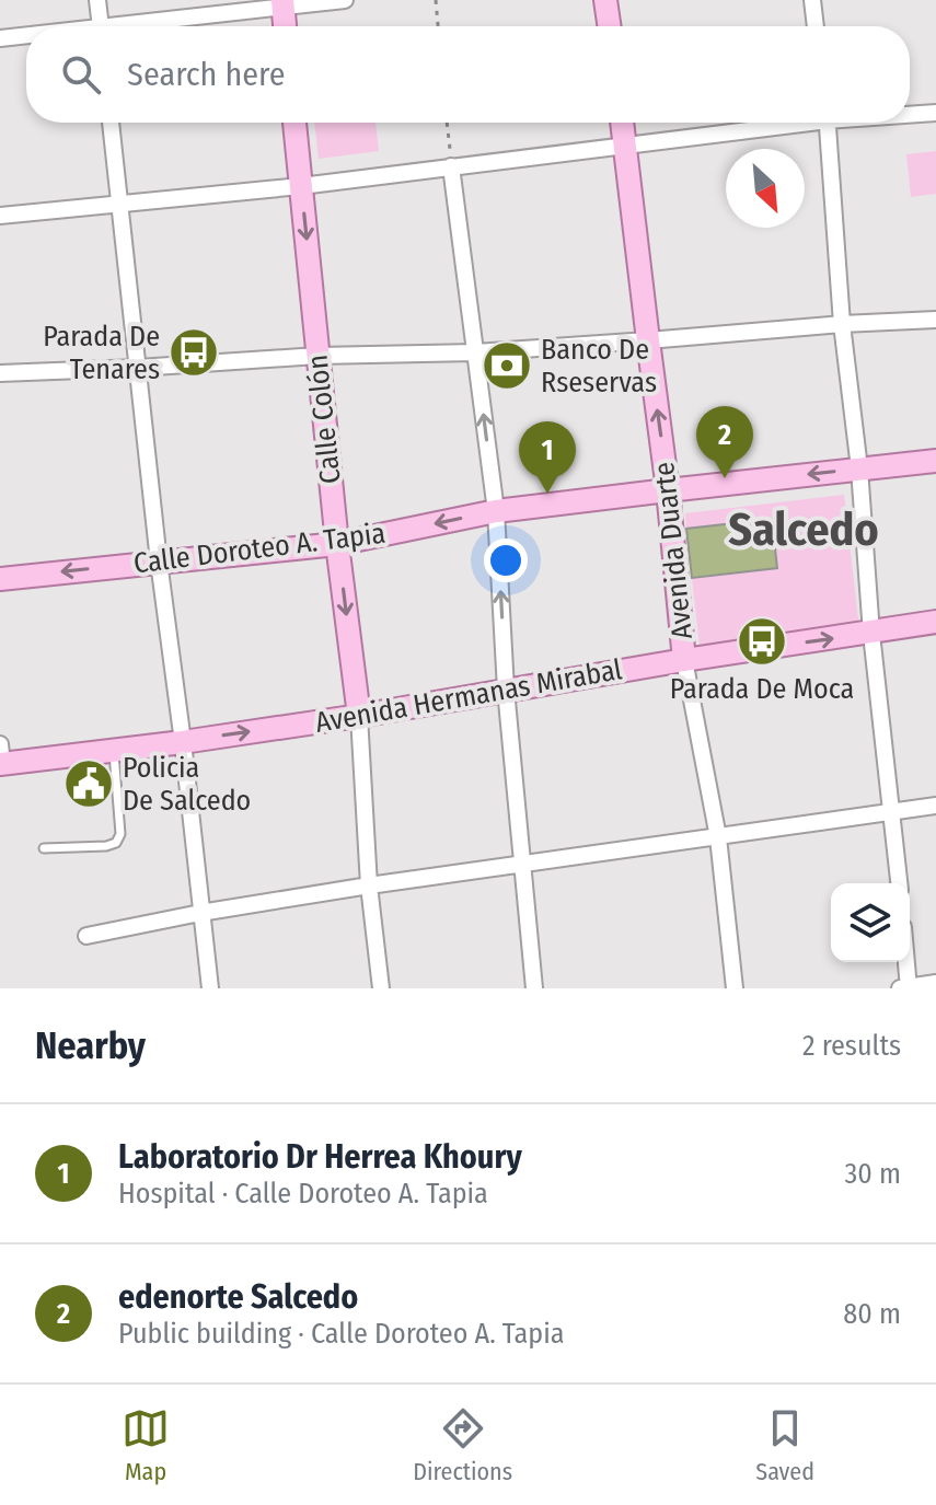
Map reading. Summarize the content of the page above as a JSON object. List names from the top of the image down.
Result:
{
  "streets": {
    "main road": [
      "Calle Colón",
      "Calle Doroteo A. Tapia",
      "Avenida Duarte",
      "Avenida Hermanas Mirabal"
    ]
  },
  "crossings": [
    ["Calle Colón", "Calle Doroteo A. Tapia"],
    ["Calle Colón", "Avenida Hermanas Mirabal"],
    ["Calle Doroteo A. Tapia", "Avenida Duarte"],
    ["Avenida Duarte", "Avenida Hermanas Mirabal"]
  ],
  "one_way": ["Calle Colón", "Calle Doroteo A. Tapia", "Avenida Hermanas Mirabal"],
  "districts": ["Salcedo"],
  "places": {
    "bus stop": ["Parada De Tenares", "Parada De Moca"],
    "bank": ["Banco De Rseservas"],
    "public building": ["Policia De Salcedo"]
  },
  "north": "bottom right",
  "page": {
    "search": "Search here",
    "pins": ["2", "1"],
    "heading": ["Nearby", "2 results"],
    "list": [
      {
        "mark": "1",
        "name": "Laboratorio Dr Herrea Khoury",
        "note": "Hospital · Calle Doroteo A. Tapia",
        "value": "30 m"
      },
      {
        "mark": "2",
        "name": "edenorte Salcedo",
        "note": "Public building · Calle Doroteo A. Tapia",
        "value": "80 m"
      }
    ],
    "nav": ["Map", "Directions", "Saved"]
  }
}
